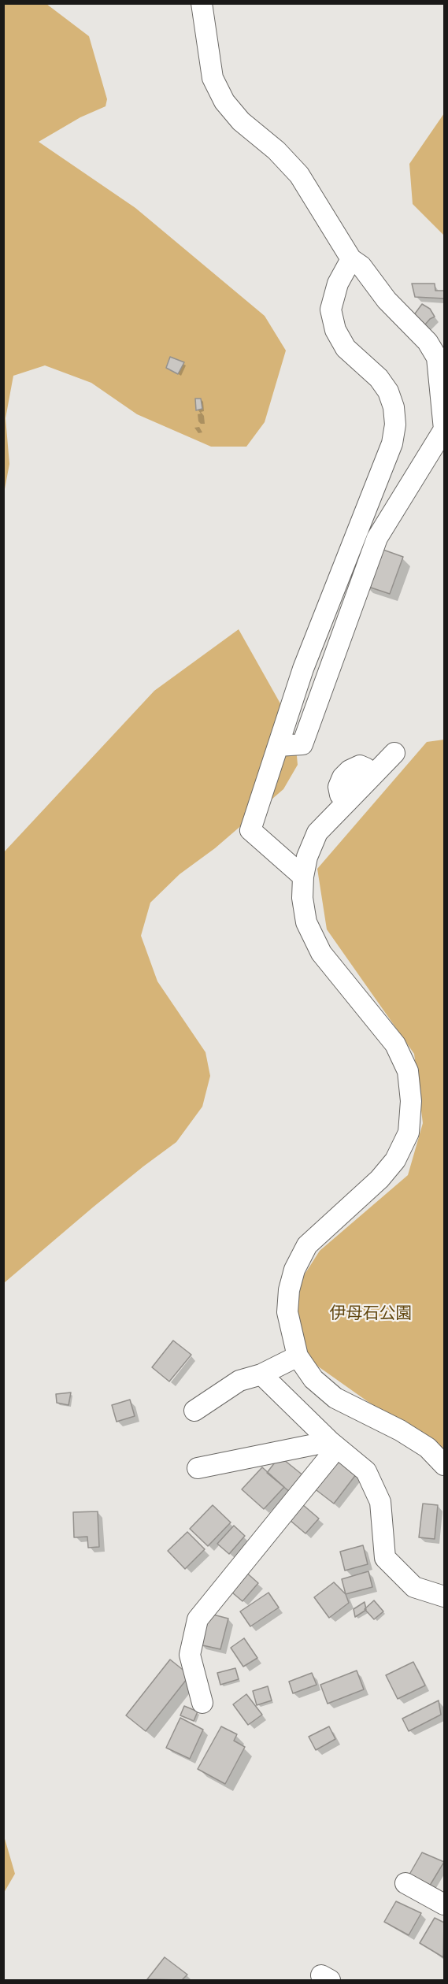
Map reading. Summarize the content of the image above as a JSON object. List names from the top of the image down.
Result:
{
  "parks": ["伊母石公園"]
}
